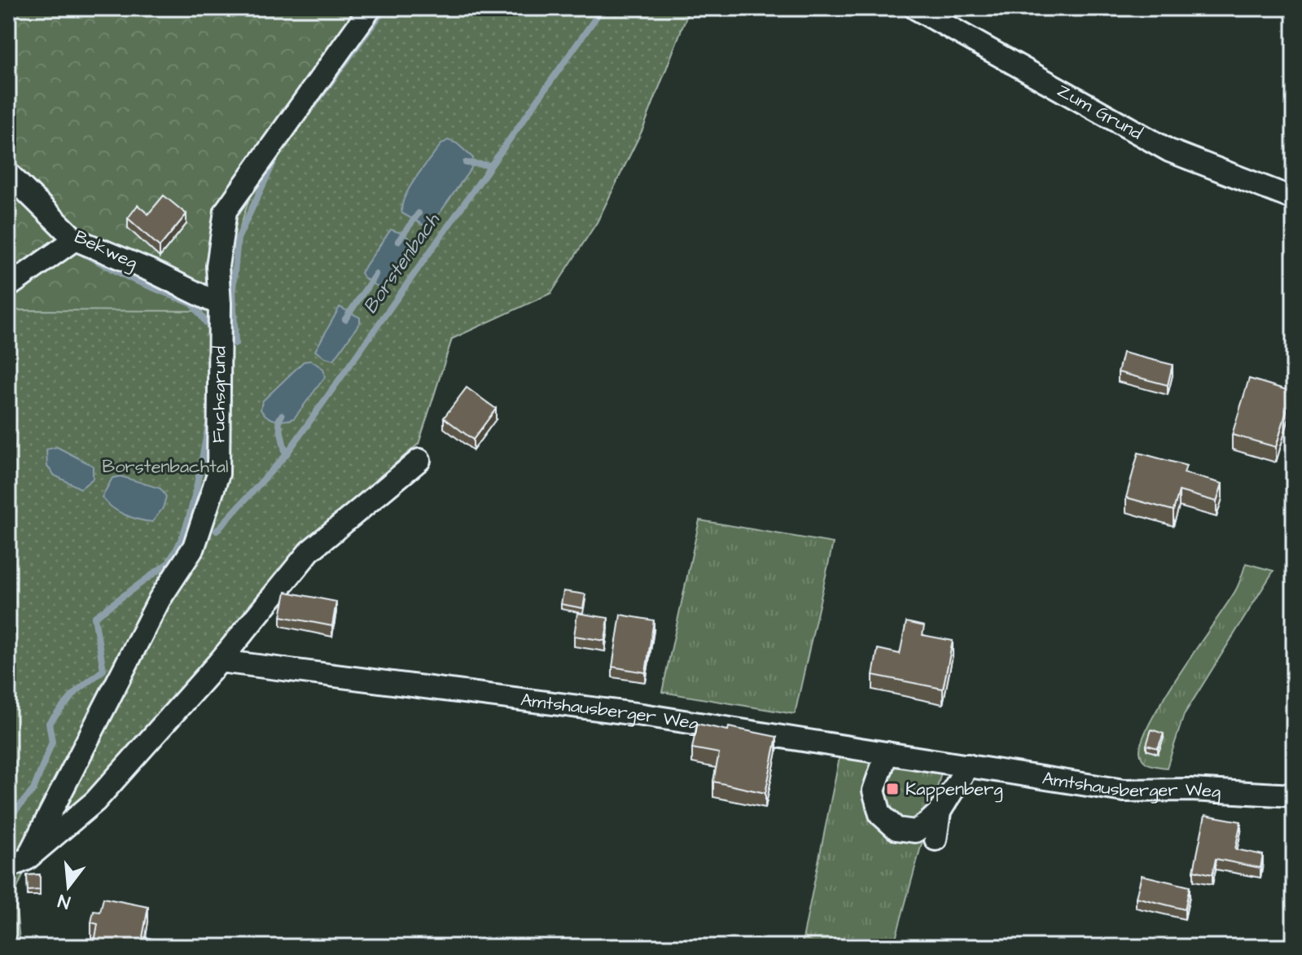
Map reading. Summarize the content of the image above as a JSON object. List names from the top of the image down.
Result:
{
  "streets": {
    "street": [
      "Zum Grund",
      "Bekweg",
      "Fuchsgrund",
      "Amtshausberger Weg"
    ]
  },
  "crossings": [
    ["Bekweg", "Fuchsgrund"]
  ],
  "water": ["Borstenbach"],
  "parks": ["Borstenbachtal"],
  "places": {
    "transit": ["Kappenberg"]
  },
  "north": "bottom"
}
